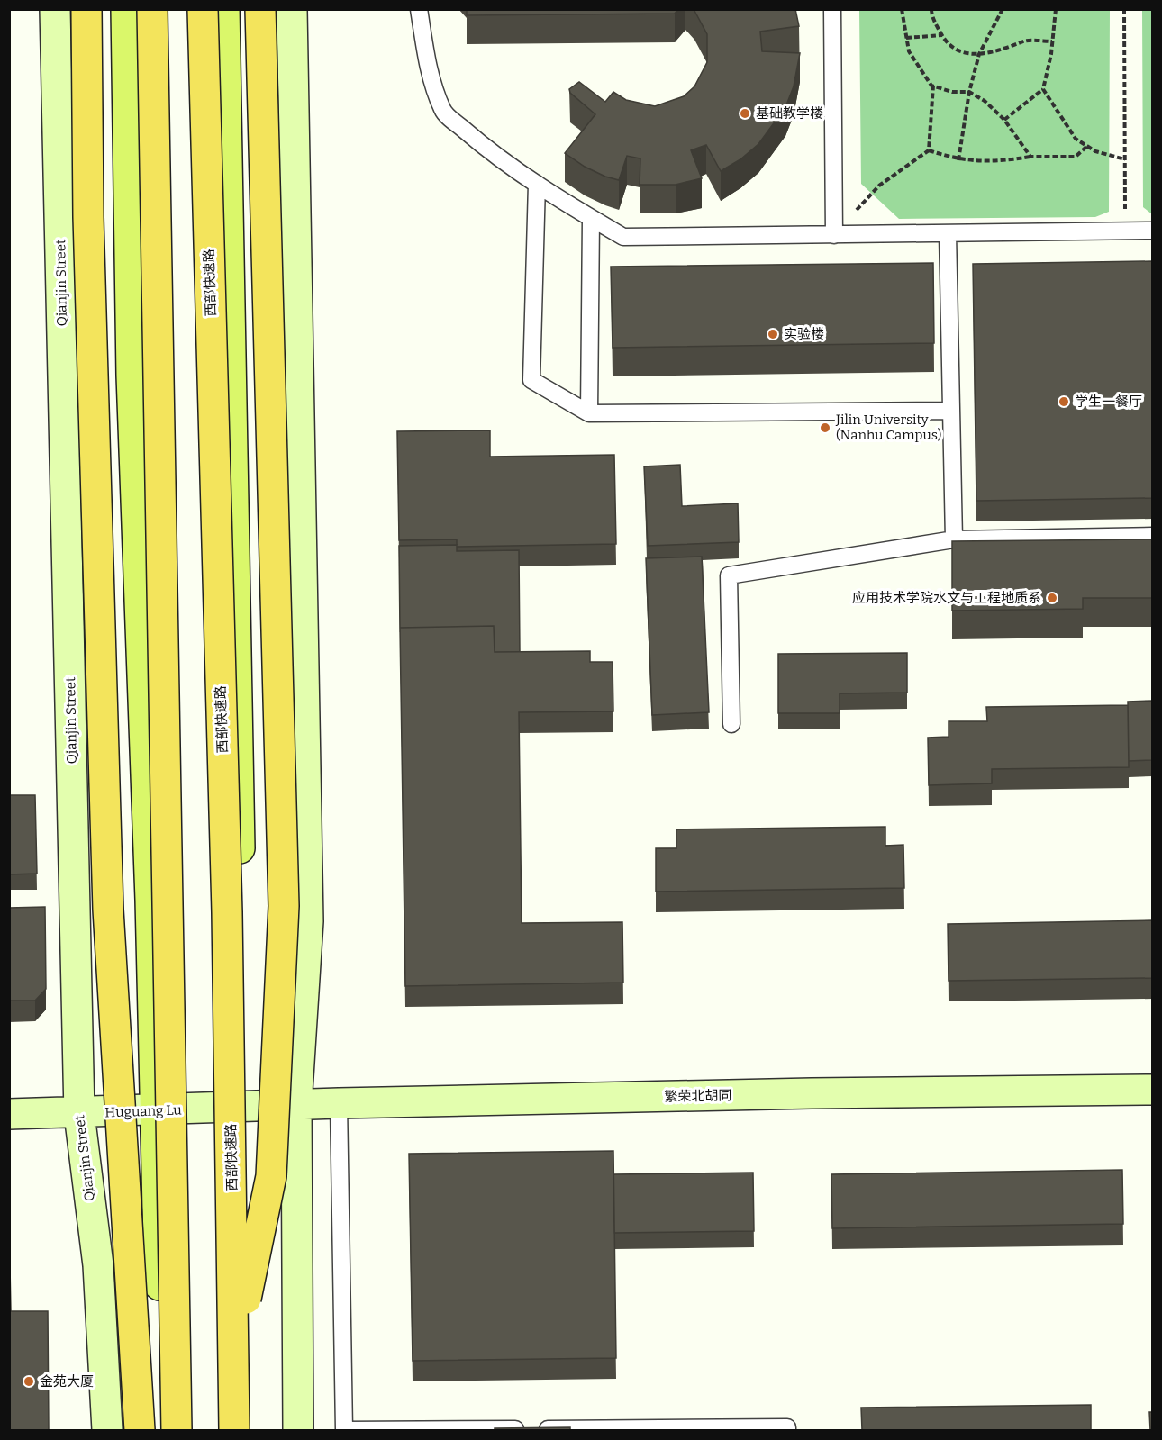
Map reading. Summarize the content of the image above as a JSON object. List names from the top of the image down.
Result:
{
  "streets": {
    "highway": ["西部快速路"],
    "main road": ["Qianjin Street", "繁荣北胡同", "Huguang Lu"]
  },
  "crossings": [
    ["Qianjin Street", "Huguang Lu"],
    ["繁荣北胡同", "Huguang Lu"]
  ],
  "places": [
    "基础教学楼",
    "实验楼",
    "学生一餐厅",
    "Jilin University (Nanhu Campus)",
    "应用技术学院水文与工程地质系",
    "金苑大厦"
  ]
}
